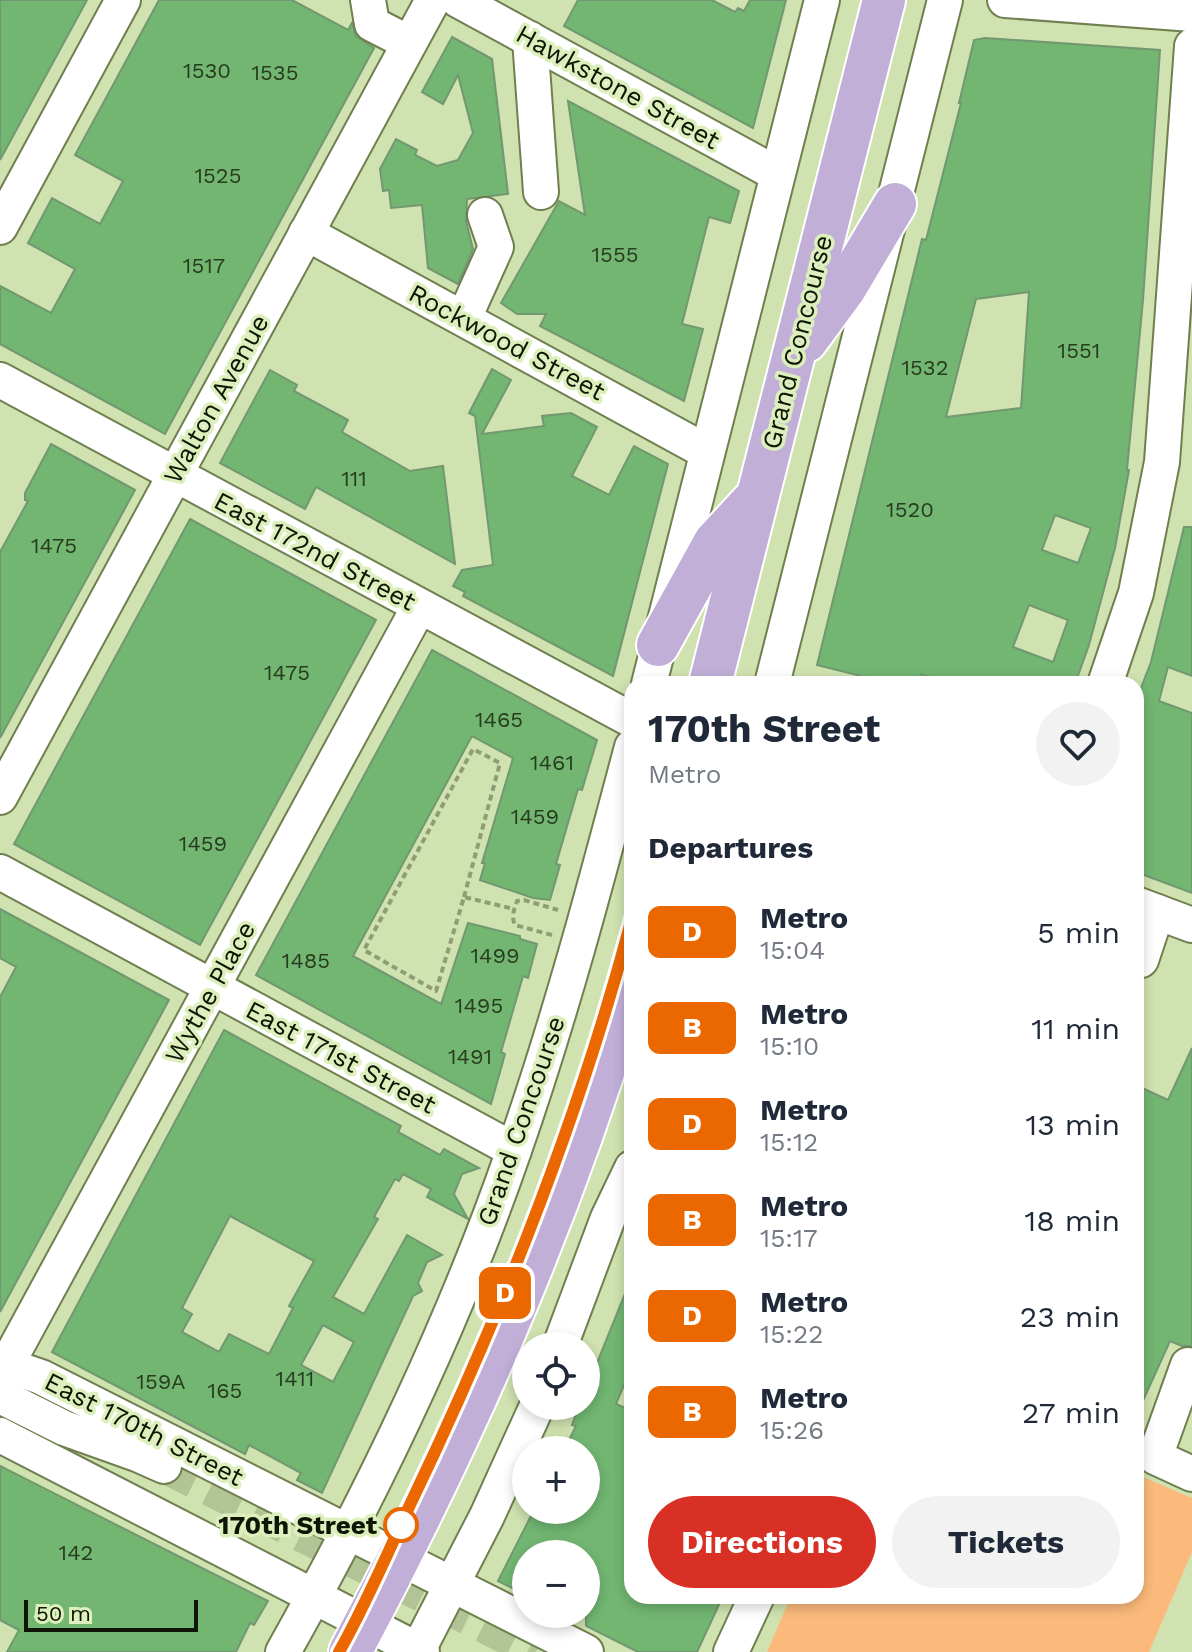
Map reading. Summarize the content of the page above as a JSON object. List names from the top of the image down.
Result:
{
  "streets": {
    "main road": ["Grand Concourse"],
    "street": [
      "Hawkstone Street",
      "Rockwood Street",
      "Walton Avenue",
      "East 172nd Street",
      "Wythe Place",
      "East 171st Street",
      "East 170th Street"
    ]
  },
  "crossings": [
    ["Rockwood Street", "Walton Avenue"],
    ["Grand Concourse", "East 171st Street"],
    ["Grand Concourse", "East 170th Street"],
    ["Walton Avenue", "East 172nd Street"],
    ["East 172nd Street", "Wythe Place"],
    ["Wythe Place", "East 171st Street"],
    ["Wythe Place", "East 170th Street"]
  ],
  "places": ["170th Street"],
  "lines": ["metro line D"],
  "house_numbers": [
    "1530",
    "1535",
    "1525",
    "1555",
    "1517",
    "1551",
    "1532",
    "111",
    "1520",
    "1475",
    "1475",
    "1465",
    "1461",
    "1459",
    "1459",
    "1499",
    "1485",
    "1495",
    "1491",
    "1411",
    "159A",
    "165",
    "142"
  ],
  "scale_bar": "50 m",
  "page": {
    "on_map": "D",
    "heading": [
      ["170th Street", "Metro"],
      "Departures"
    ],
    "list": [
      {
        "mark": "D",
        "name": "Metro",
        "note": "15:04",
        "value": "5 min"
      },
      {
        "mark": "B",
        "name": "Metro",
        "note": "15:10",
        "value": "11 min"
      },
      {
        "mark": "D",
        "name": "Metro",
        "note": "15:12",
        "value": "13 min"
      },
      {
        "mark": "B",
        "name": "Metro",
        "note": "15:17",
        "value": "18 min"
      },
      {
        "mark": "D",
        "name": "Metro",
        "note": "15:22",
        "value": "23 min"
      },
      {
        "mark": "B",
        "name": "Metro",
        "note": "15:26",
        "value": "27 min"
      }
    ],
    "map_buttons": ["+", "−"],
    "buttons": ["Directions", "Tickets"],
    "scale": "50 m"
  }
}
